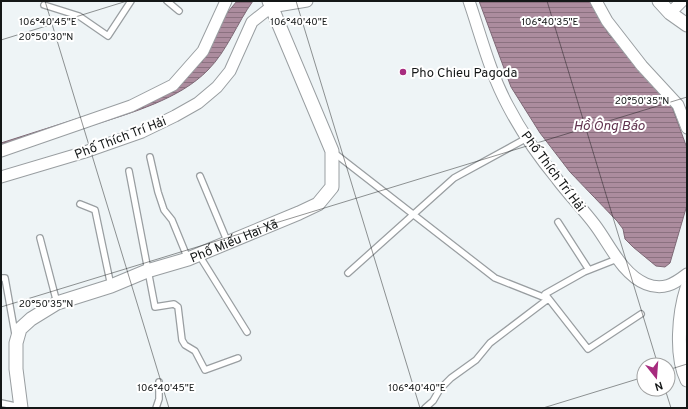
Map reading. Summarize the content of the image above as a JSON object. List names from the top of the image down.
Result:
{
  "streets": {
    "street": ["Phố Thích Trí Hải", "Phố Miếu Hai Xã"]
  },
  "crossings": [
    ["Phố Thích Trí Hải", "Phố Miếu Hai Xã"]
  ],
  "water": ["Hồ Ông Báo"],
  "places": ["Pho Chieu Pagoda"],
  "north": "bottom",
  "coordinates": [
    "106°40'45\"E",
    "106°40'40\"E",
    "106°40'35\"E",
    "20°50'30\"N",
    "20°50'35\"N"
  ]
}
